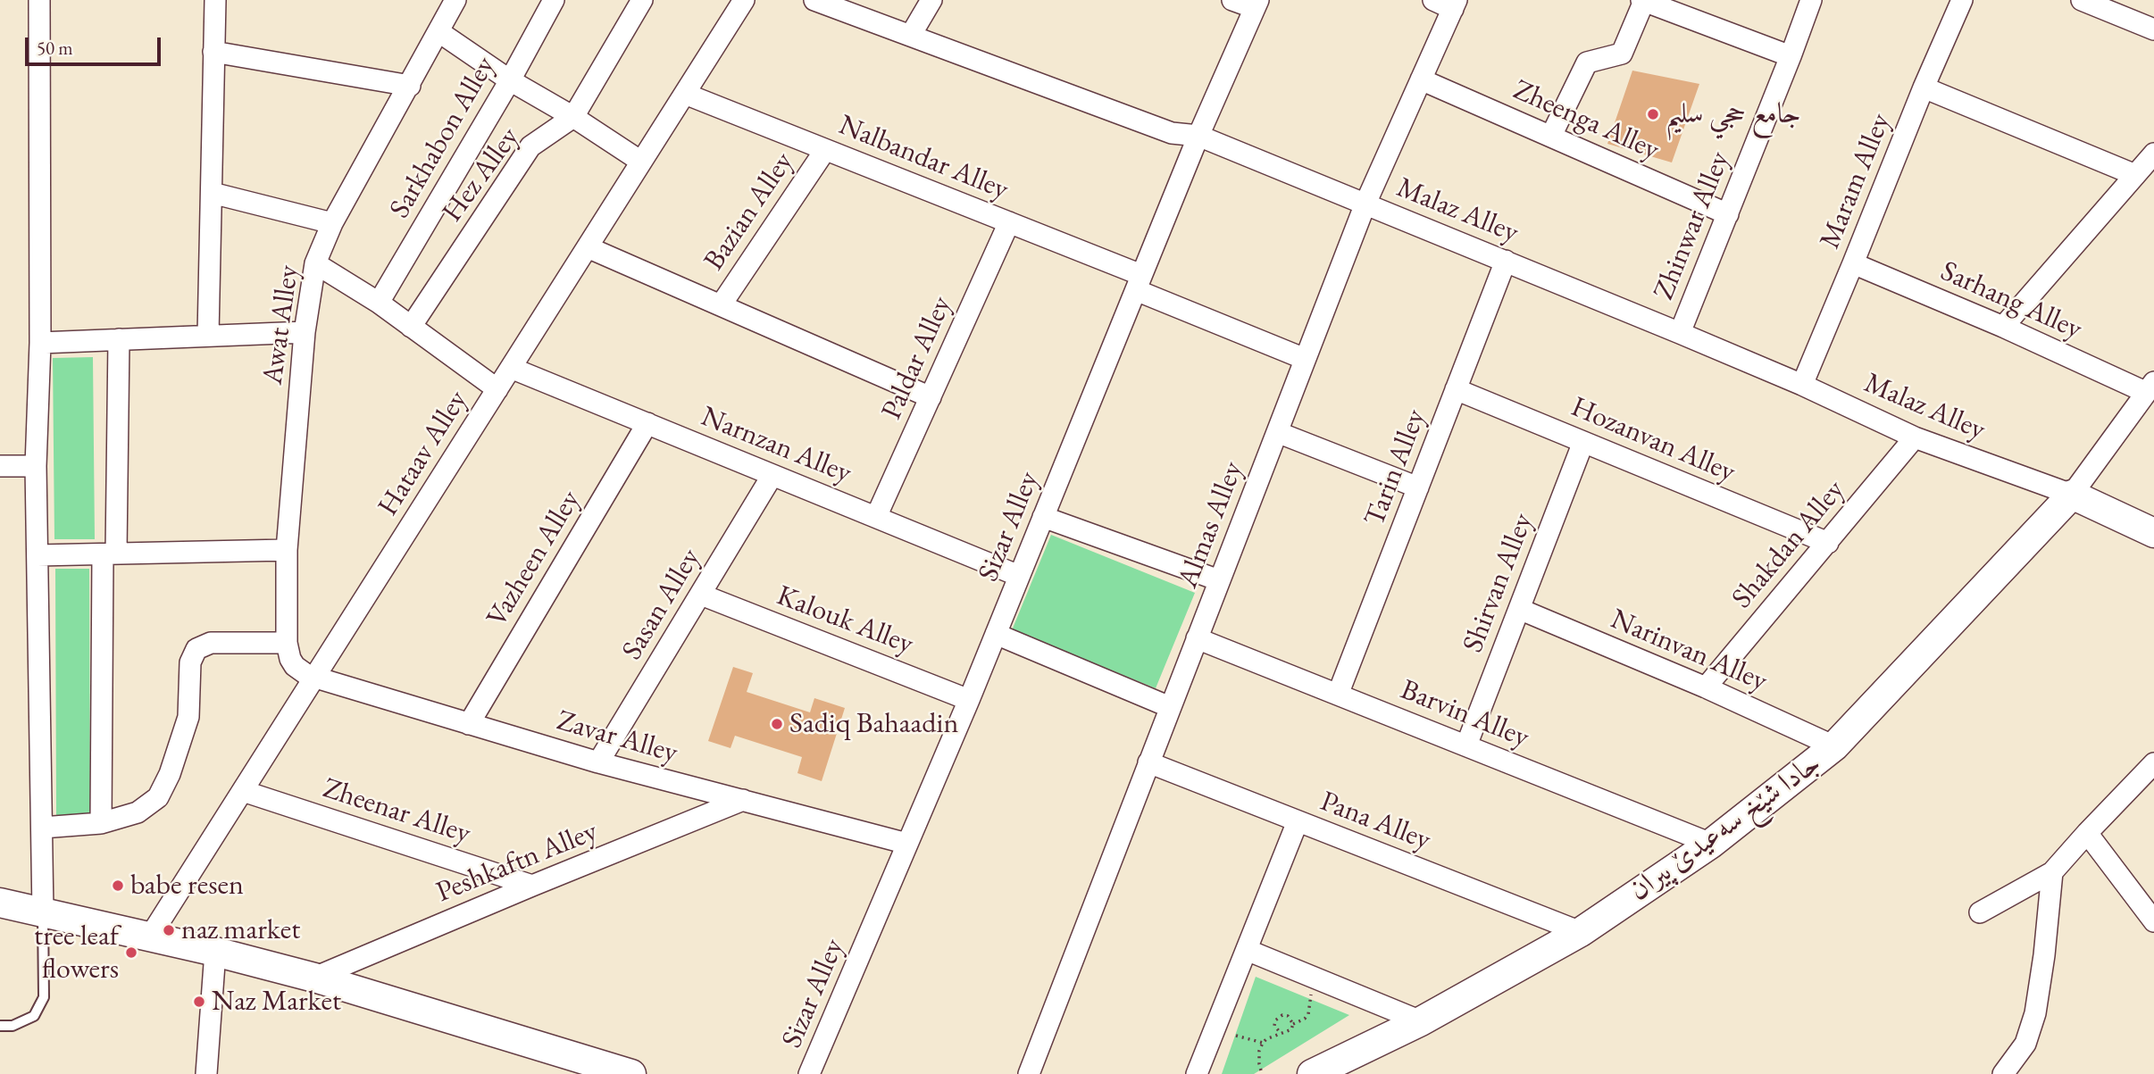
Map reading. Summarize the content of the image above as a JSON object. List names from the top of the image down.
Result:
{
  "streets": {
    "street": [
      "Zheenga Alley",
      "Sarkhabon Alley",
      "Nalbandar Alley",
      "Hez Alley",
      "Maram Alley",
      "Malaz Alley",
      "Bazian Alley",
      "Zhinwar Alley",
      "Sarhang Alley",
      "Awat Alley",
      "Paldar Alley",
      "Hozanvan Alley",
      "Narnzan Alley",
      "Hataav Alley",
      "Tarin Alley",
      "Almas Alley",
      "Sizar Alley",
      "Shakdan Alley",
      "Vazheen Alley",
      "Shirvan Alley",
      "Sasan Alley",
      "Kalouk Alley",
      "Narinvan Alley",
      "Barvin Alley",
      "Zavar Alley",
      "Zheenar Alley",
      "Pana Alley",
      "جادا شێخ سەعیدێ پیران",
      "Peshkaftn Alley"
    ]
  },
  "crossings": [
    ["Zheenga Alley", "Zhinwar Alley"],
    ["Zheenga Alley", "Almas Alley"],
    ["Nalbandar Alley", "Bazian Alley"],
    ["Nalbandar Alley", "Paldar Alley"],
    ["Nalbandar Alley", "Hataav Alley"],
    ["Nalbandar Alley", "Almas Alley"],
    ["Nalbandar Alley", "Sizar Alley"],
    ["Maram Alley", "Malaz Alley"],
    ["Maram Alley", "Sarhang Alley"],
    ["Malaz Alley", "Zhinwar Alley"],
    ["Malaz Alley", "Tarin Alley"],
    ["Malaz Alley", "Almas Alley"],
    ["Malaz Alley", "Sizar Alley"],
    ["Malaz Alley", "Shakdan Alley"],
    ["Malaz Alley", "جادا شێخ سەعیدێ پیران"],
    ["Awat Alley", "Hataav Alley"],
    ["Awat Alley", "Zavar Alley"],
    ["Paldar Alley", "Narnzan Alley"],
    ["Hozanvan Alley", "Tarin Alley"],
    ["Hozanvan Alley", "Shakdan Alley"],
    ["Hozanvan Alley", "Shirvan Alley"],
    ["Narnzan Alley", "Hataav Alley"],
    ["Narnzan Alley", "Sizar Alley"],
    ["Narnzan Alley", "Vazheen Alley"],
    ["Narnzan Alley", "Sasan Alley"],
    ["Hataav Alley", "Zavar Alley"],
    ["Hataav Alley", "Zheenar Alley"],
    ["Tarin Alley", "Barvin Alley"],
    ["Almas Alley", "Barvin Alley"],
    ["Almas Alley", "Pana Alley"],
    ["Sizar Alley", "Kalouk Alley"],
    ["Sizar Alley", "Zavar Alley"],
    ["Shakdan Alley", "Narinvan Alley"],
    ["Vazheen Alley", "Zavar Alley"],
    ["Shirvan Alley", "Narinvan Alley"],
    ["Shirvan Alley", "Barvin Alley"],
    ["Sasan Alley", "Kalouk Alley"],
    ["Sasan Alley", "Zavar Alley"],
    ["Narinvan Alley", "جادا شێخ سەعیدێ پیران"],
    ["Barvin Alley", "جادا شێخ سەعیدێ پیران"],
    ["Zavar Alley", "Peshkaftn Alley"],
    ["Zheenar Alley", "Peshkaftn Alley"],
    ["Pana Alley", "جادا شێخ سەعیدێ پیران"]
  ],
  "places": [
    "جامع حجي سليم",
    "Sadiq Bahaadin",
    "babe resen",
    "naz market",
    "tree leaf flowers",
    "Naz Market"
  ],
  "scale_bar": "50 m"
}
